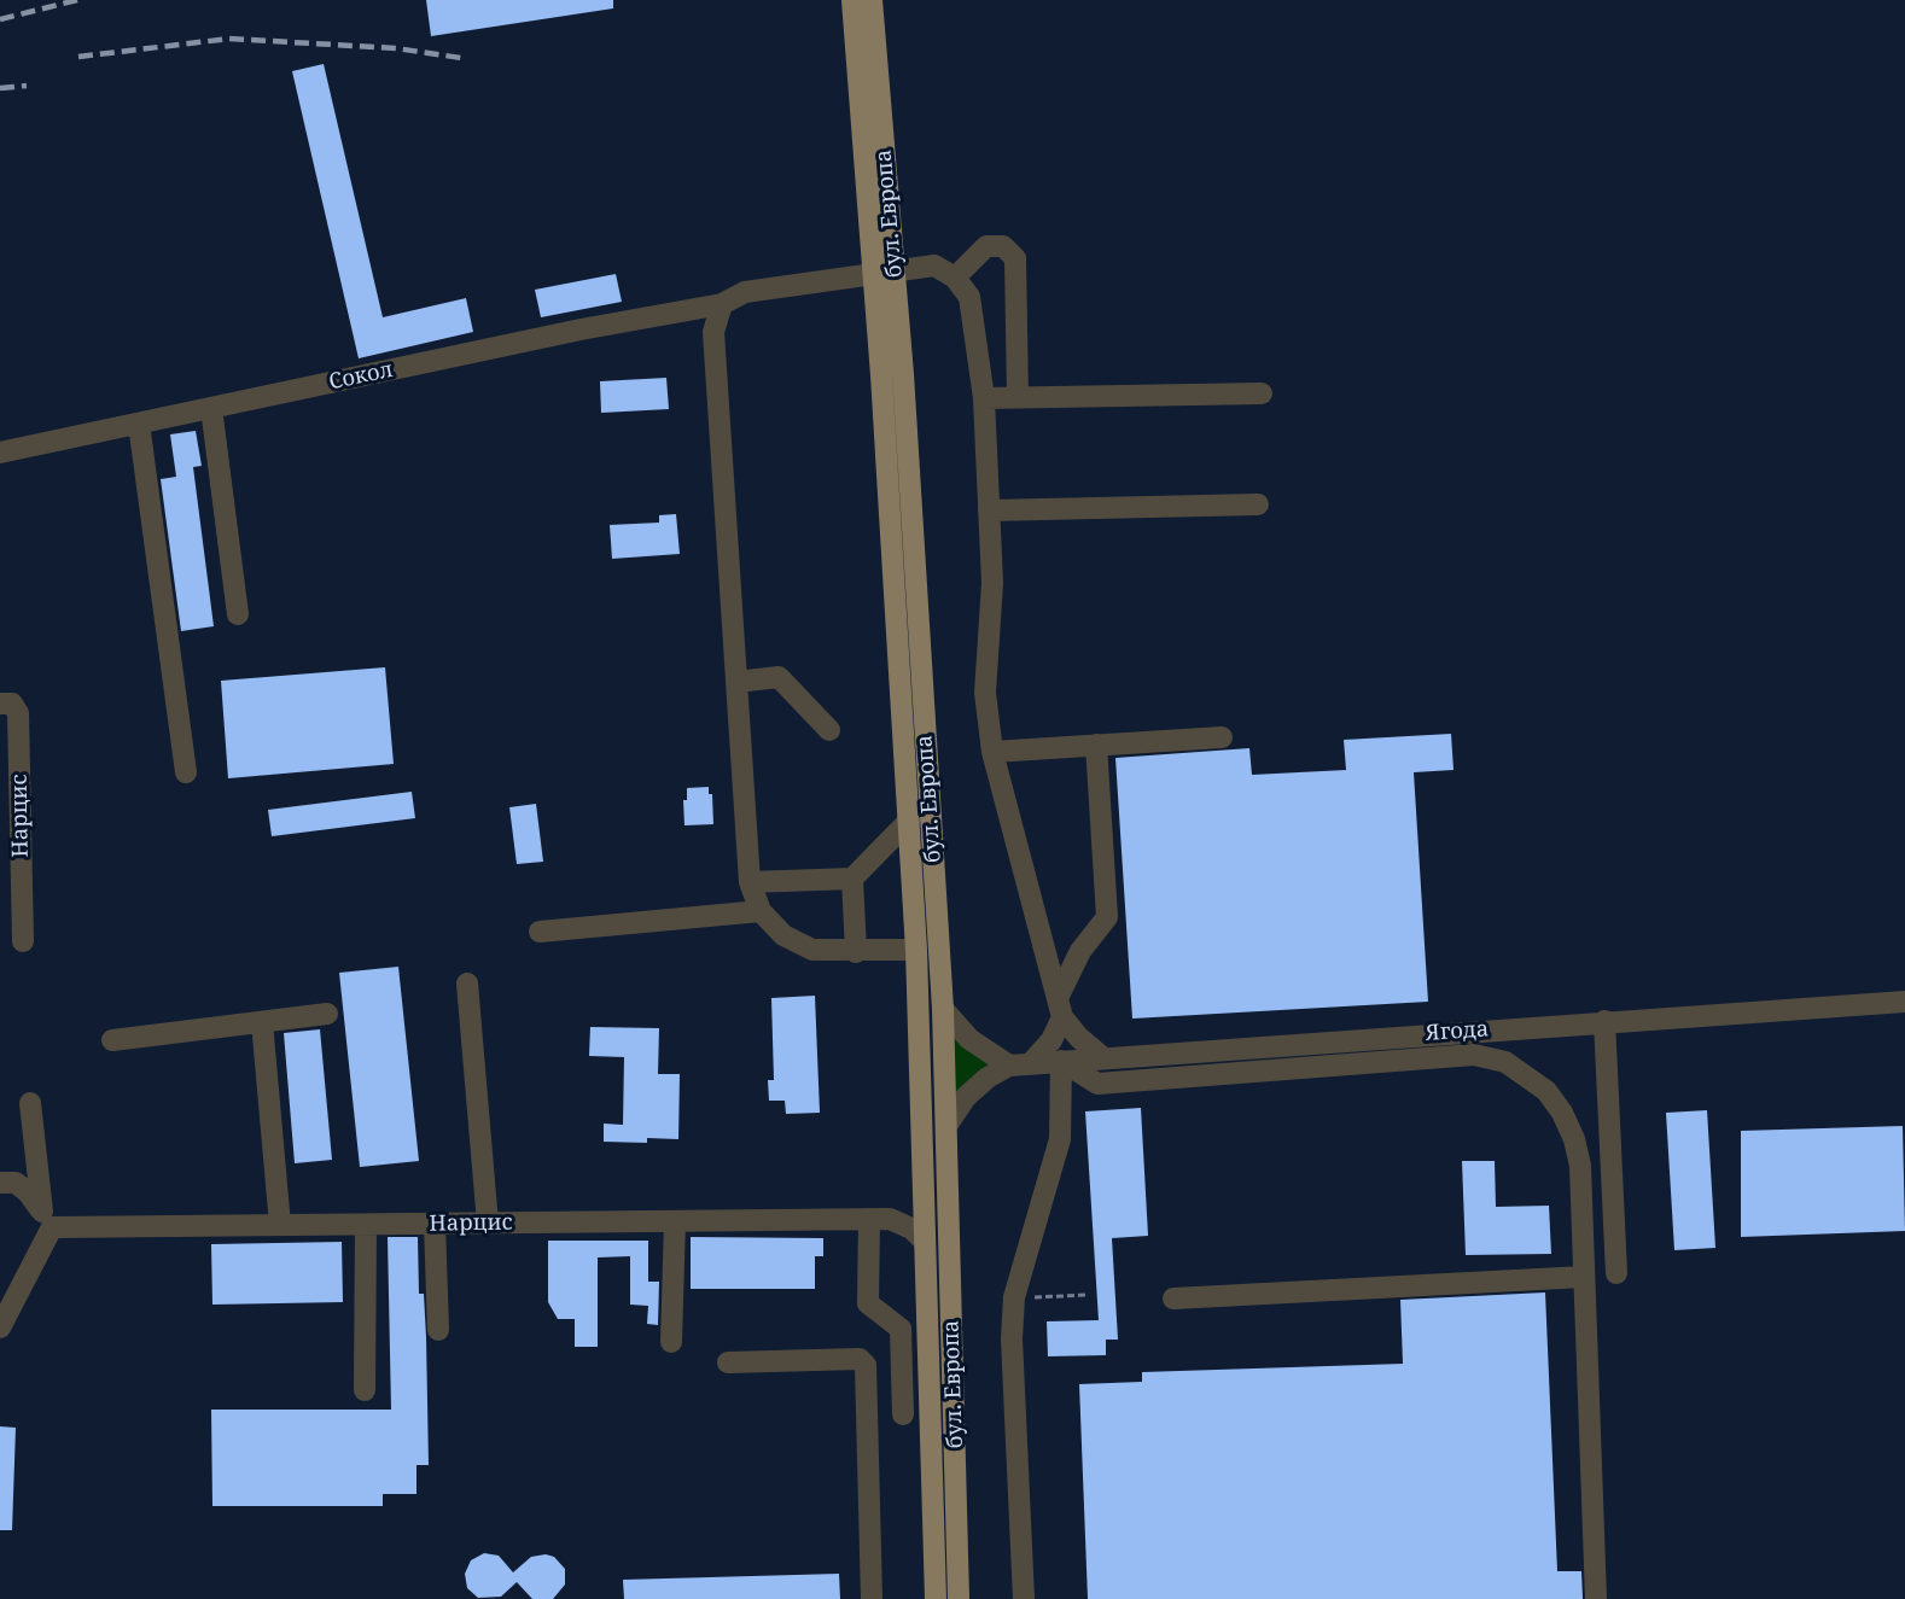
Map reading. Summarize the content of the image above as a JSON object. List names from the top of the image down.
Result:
{
  "streets": {
    "main road": ["бул. Европа"],
    "street": ["Сокол", "Нарцис", "Ягода"]
  }
}
